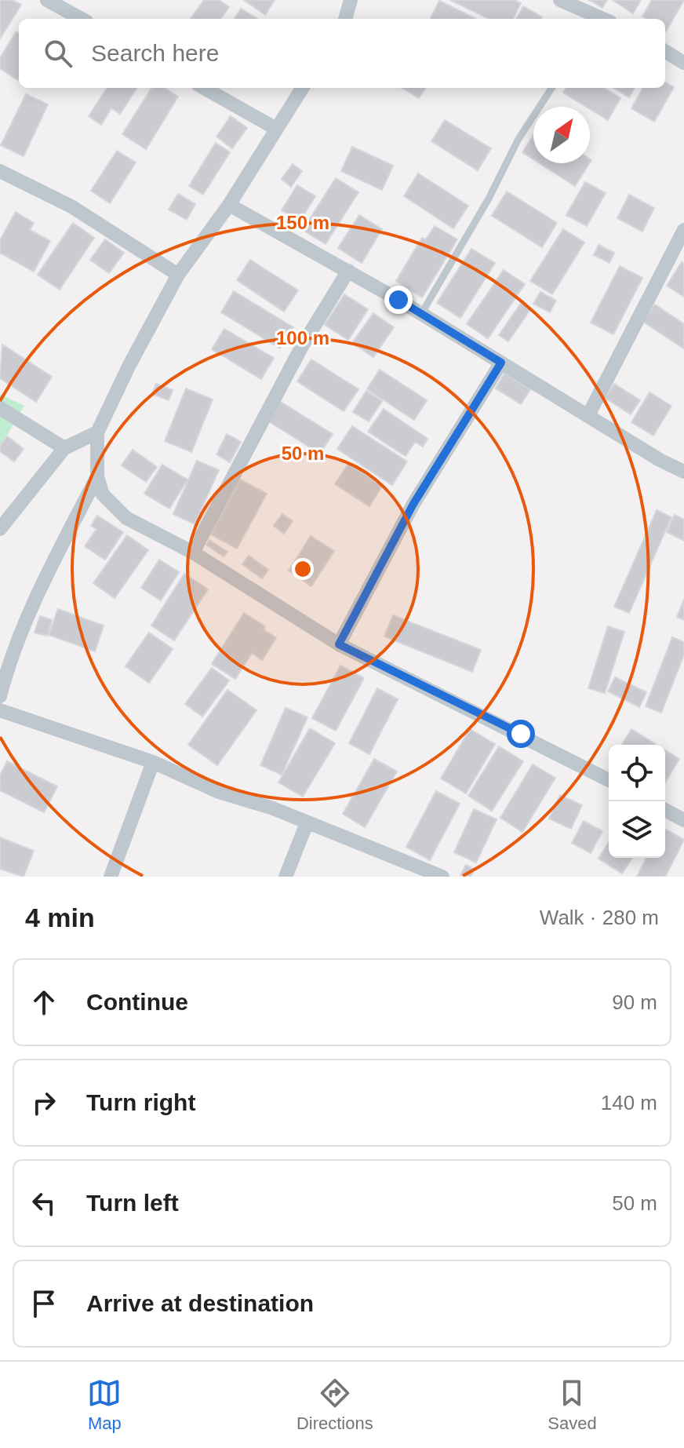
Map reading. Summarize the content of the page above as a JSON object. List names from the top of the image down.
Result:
{
  "north": "top right",
  "page": {
    "search": "Search here",
    "heading": ["4 min", "Walk · 280 m"],
    "list": [
      ["Continue", "90 m"],
      ["Turn right", "140 m"],
      ["Turn left", "50 m"],
      "Arrive at destination"
    ],
    "nav": ["Map", "Directions", "Saved"]
  },
  "rings": ["150 m", "100 m", "50 m"]
}
